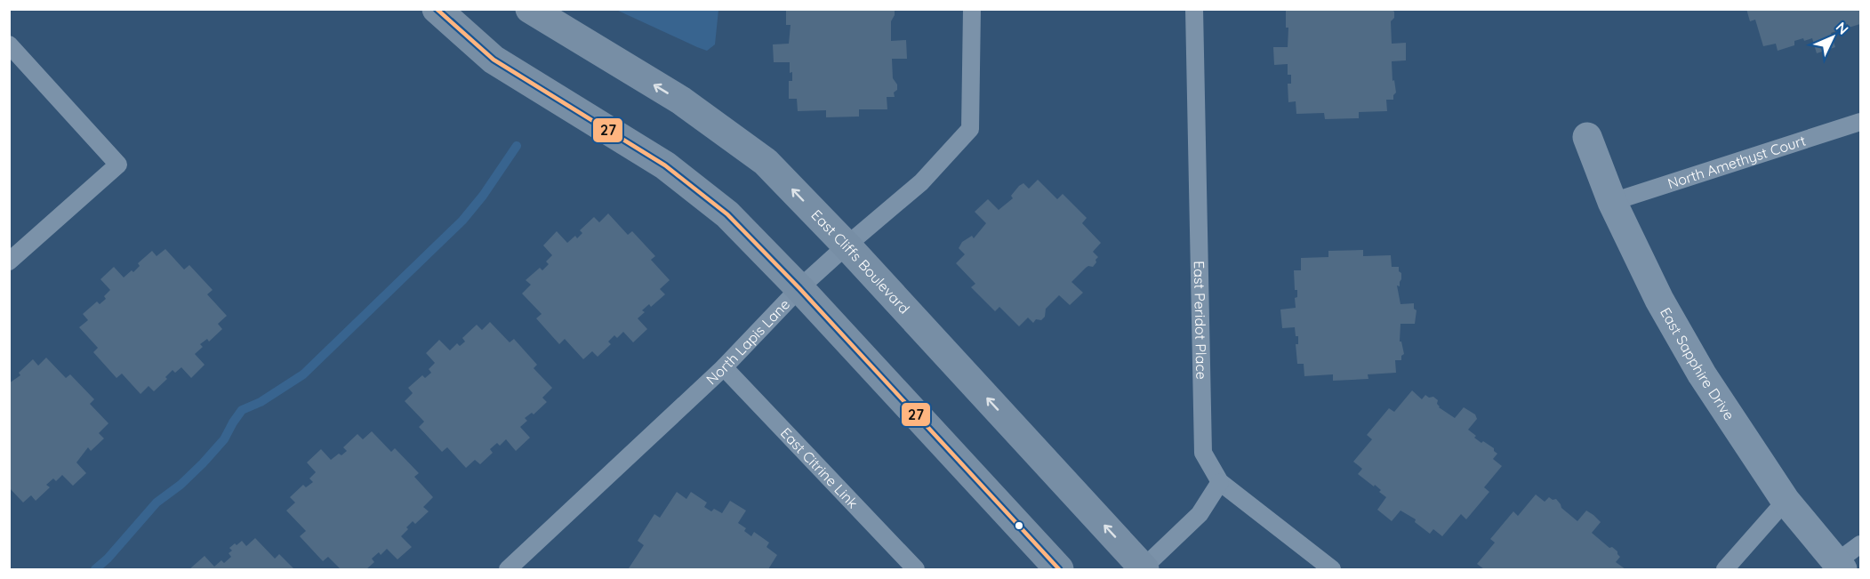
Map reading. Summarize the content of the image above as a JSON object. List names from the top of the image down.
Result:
{
  "streets": {
    "street": ["East Cliffs Boulevard", "East Sapphire Drive"],
    "lane": [
      "North Amethyst Court",
      "East Peridot Place",
      "North Lapis Lane",
      "East Citrine Link"
    ]
  },
  "crossings": [
    ["North Amethyst Court", "East Sapphire Drive"],
    ["East Cliffs Boulevard", "North Lapis Lane"],
    ["North Lapis Lane", "East Citrine Link"]
  ],
  "lines": ["transit line 27"],
  "north": "top right"
}
